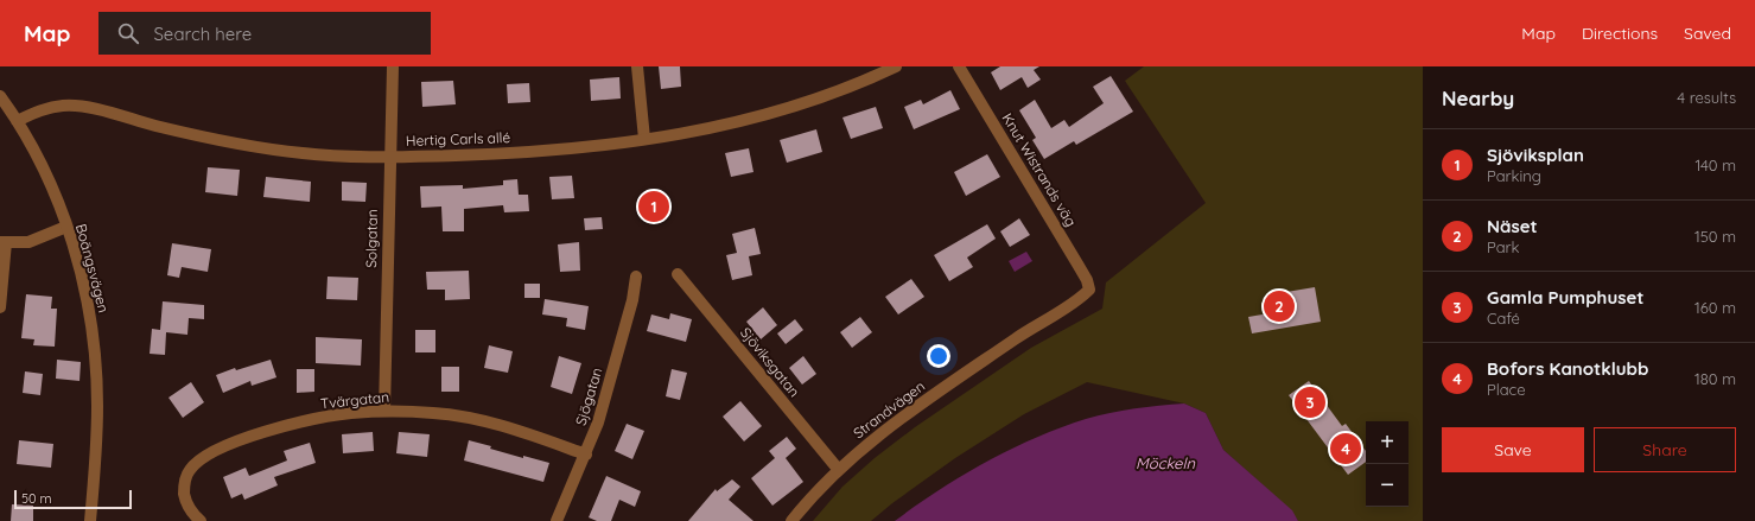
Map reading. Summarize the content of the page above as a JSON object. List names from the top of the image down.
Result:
{
  "streets": {
    "street": [
      "Hertig Carls allé",
      "Knut Wistrands väg",
      "Solgatan",
      "Boängsvägen",
      "Sjöviksgatan",
      "Sjögatan",
      "Tvärgatan",
      "Strandvägen"
    ]
  },
  "crossings": [
    ["Hertig Carls allé", "Solgatan"],
    ["Hertig Carls allé", "Boängsvägen"],
    ["Knut Wistrands väg", "Strandvägen"],
    ["Solgatan", "Tvärgatan"],
    ["Sjöviksgatan", "Strandvägen"],
    ["Sjögatan", "Tvärgatan"]
  ],
  "water": ["Möckeln"],
  "scale_bar": "50 m",
  "page": {
    "header": "Map",
    "search": "Search here",
    "nav": ["Map", "Directions", "Saved"],
    "heading": ["Nearby", "4 results"],
    "list": [
      {
        "mark": "1",
        "name": "Sjöviksplan",
        "note": "Parking",
        "value": "140 m"
      },
      {
        "mark": "2",
        "name": "Näset",
        "note": "Park",
        "value": "150 m"
      },
      {
        "mark": "3",
        "name": "Gamla Pumphuset",
        "note": "Café",
        "value": "160 m"
      },
      {
        "mark": "4",
        "name": "Bofors Kanotklubb",
        "note": "Place",
        "value": "180 m"
      }
    ],
    "pins": [
      "1",
      "2",
      "3",
      "4"
    ],
    "buttons": ["Save", "Share"],
    "map_buttons": ["+", "−"],
    "scale": "50 m"
  }
}
